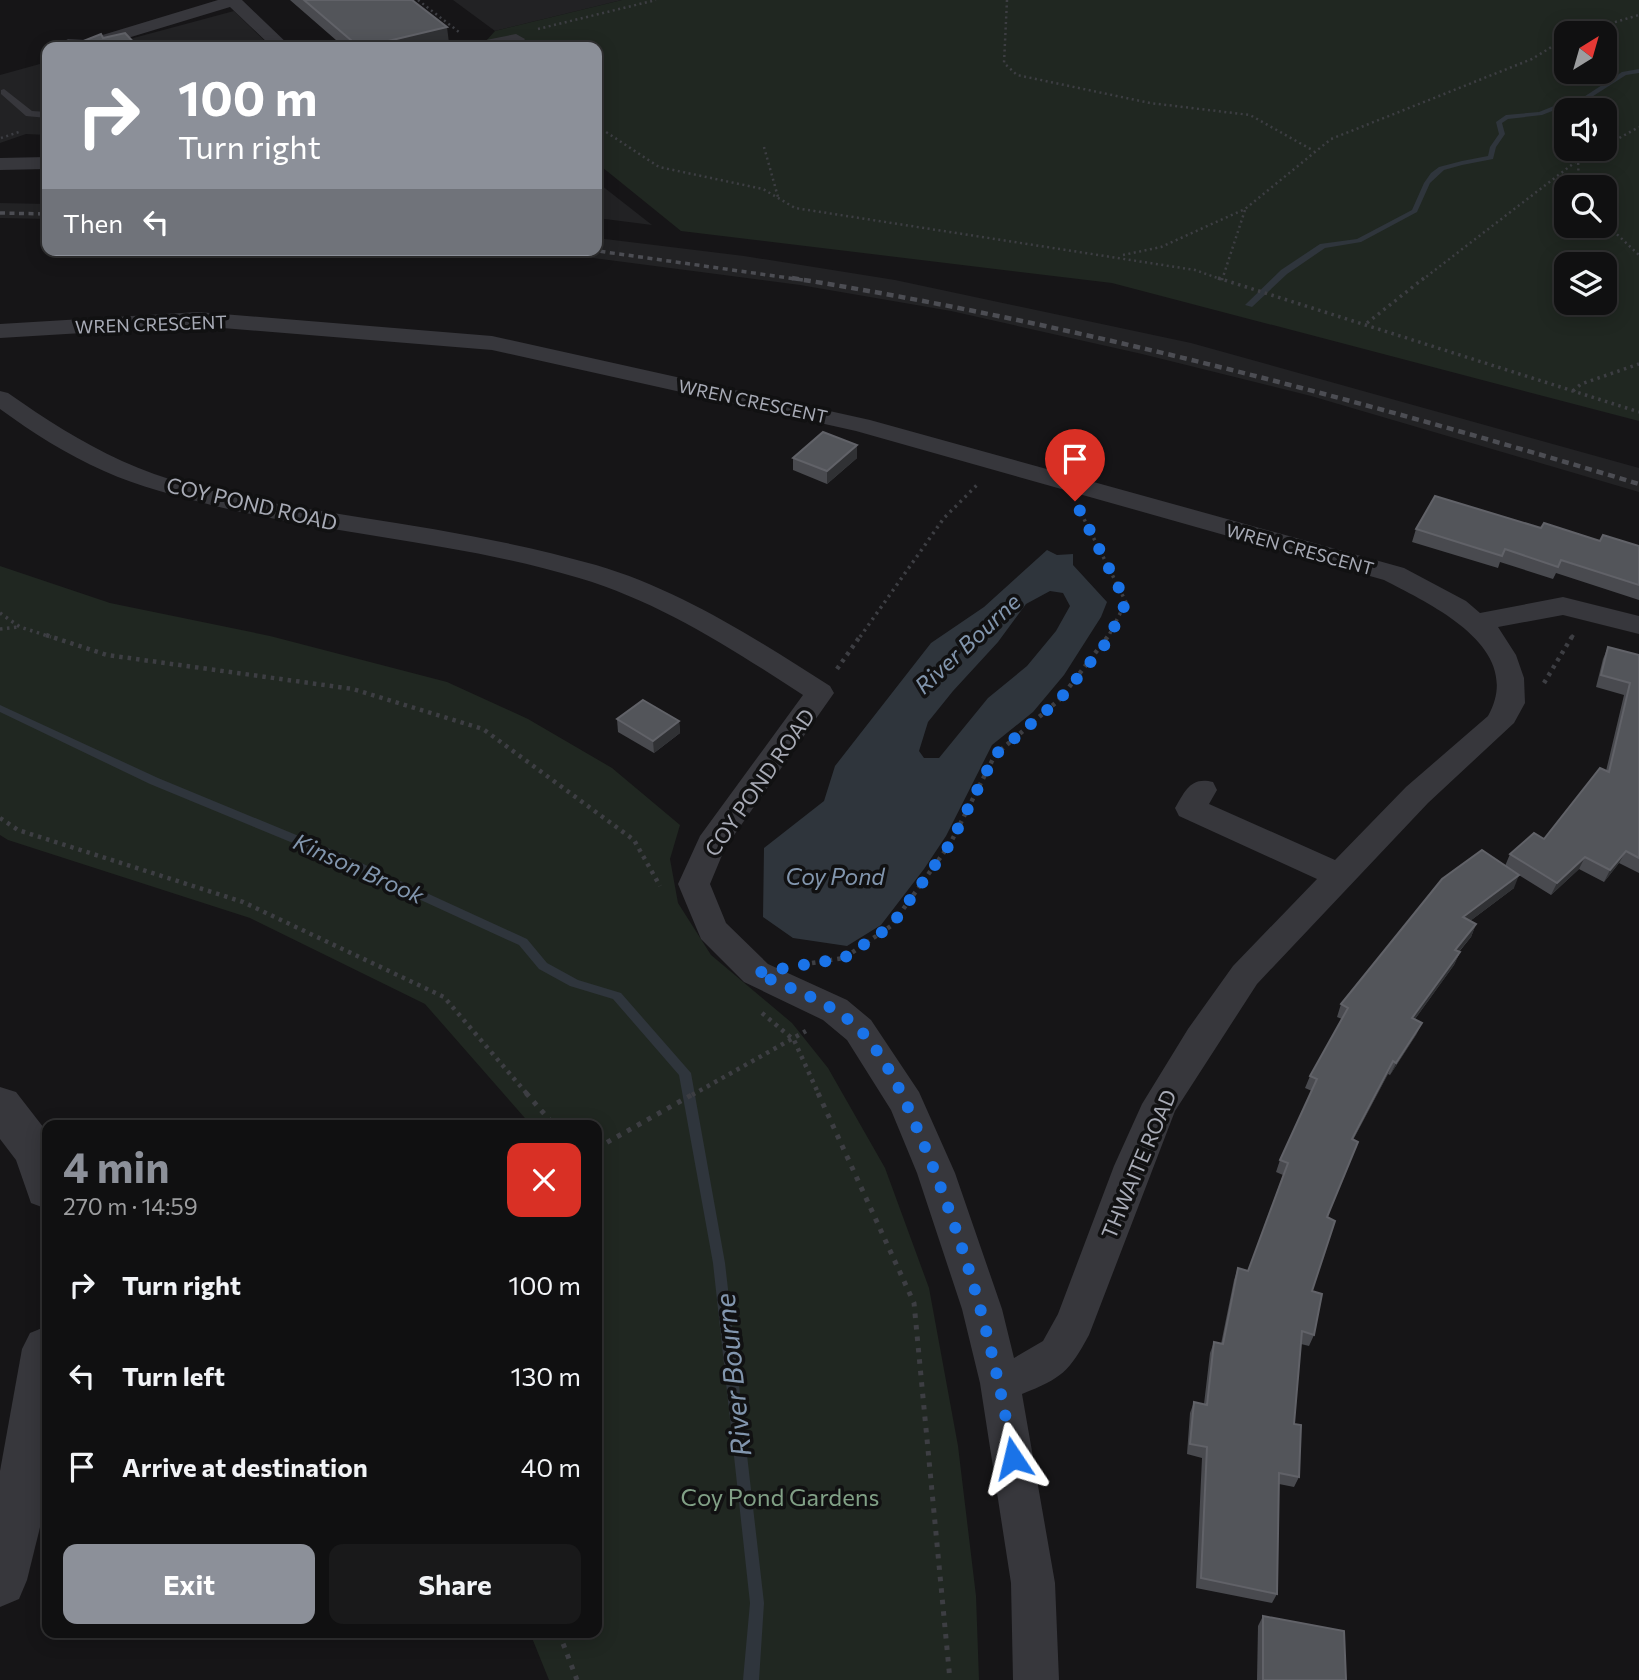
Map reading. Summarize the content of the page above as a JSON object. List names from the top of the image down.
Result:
{
  "streets": {
    "street": ["WREN CRESCENT", "COY POND ROAD", "THWAITE ROAD"]
  },
  "crossings": [
    ["COY POND ROAD", "THWAITE ROAD"]
  ],
  "water": ["River Bourne", "Kinson Brook", "Coy Pond"],
  "parks": ["Coy Pond Gardens"],
  "north": "top right",
  "page": {
    "turn": ["100 m", "Turn right"],
    "then": "Then",
    "heading": ["4 min", "270 m · 14:59"],
    "list": [
      {
        "name": "Turn right",
        "value": "100 m"
      },
      {
        "name": "Turn left",
        "value": "130 m"
      },
      {
        "name": "Arrive at destination",
        "value": "40 m"
      }
    ],
    "buttons": ["Exit", "Share"]
  }
}
